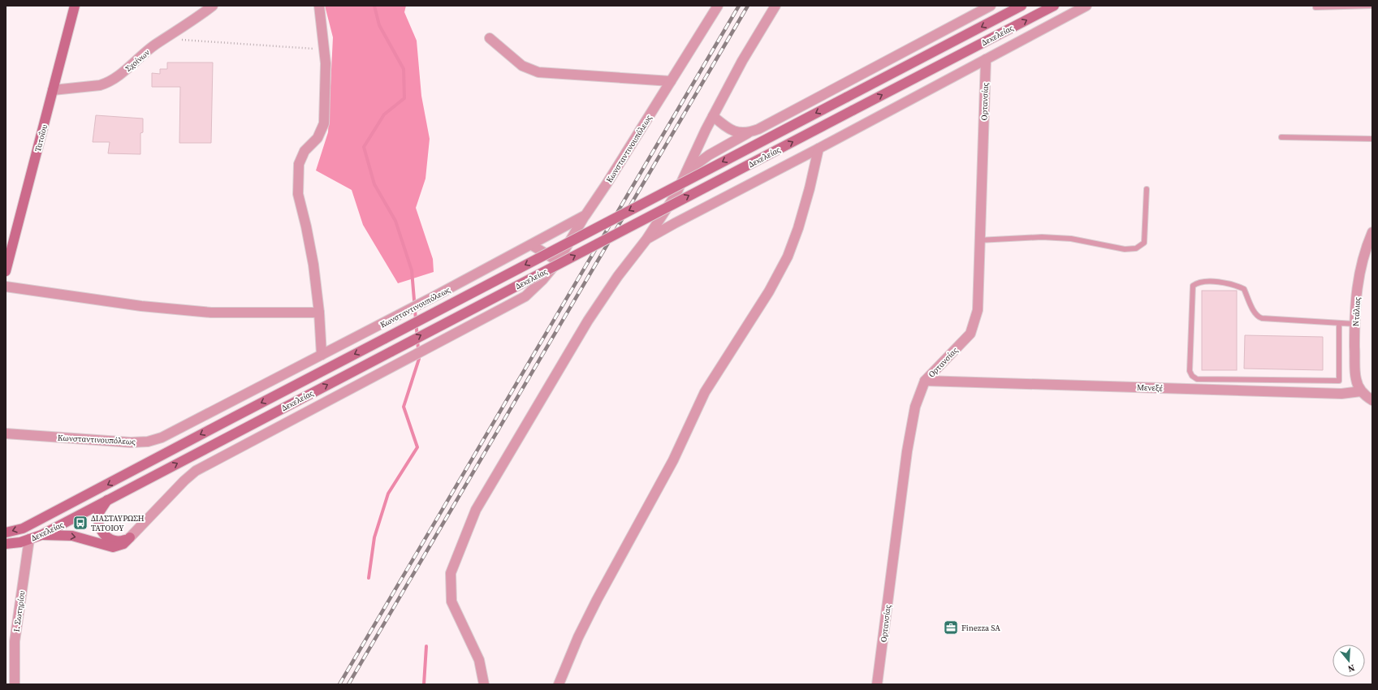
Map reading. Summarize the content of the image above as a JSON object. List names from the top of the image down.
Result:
{
  "streets": {
    "main road": ["Δεκελείας", "Τατοΐου"],
    "street": [
      "Σχοίνων",
      "Ορτανσίας",
      "Κωνσταντινουπόλεως",
      "Ντάλιας",
      "Μενεξέ",
      "Ι. Σωτηρίου"
    ]
  },
  "crossings": [
    ["Δεκελείας", "Ι. Σωτηρίου"],
    ["Σχοίνων", "Τατοΐου"],
    ["Ορτανσίας", "Μενεξέ"],
    ["Ντάλιας", "Μενεξέ"]
  ],
  "places": {
    "bus stop": ["ΔΙΑΣΤΑΥΡΩΣΗ ΤΑΤΟΙΟΥ"],
    "office": ["Finezza SA"]
  },
  "north": "bottom"
}
